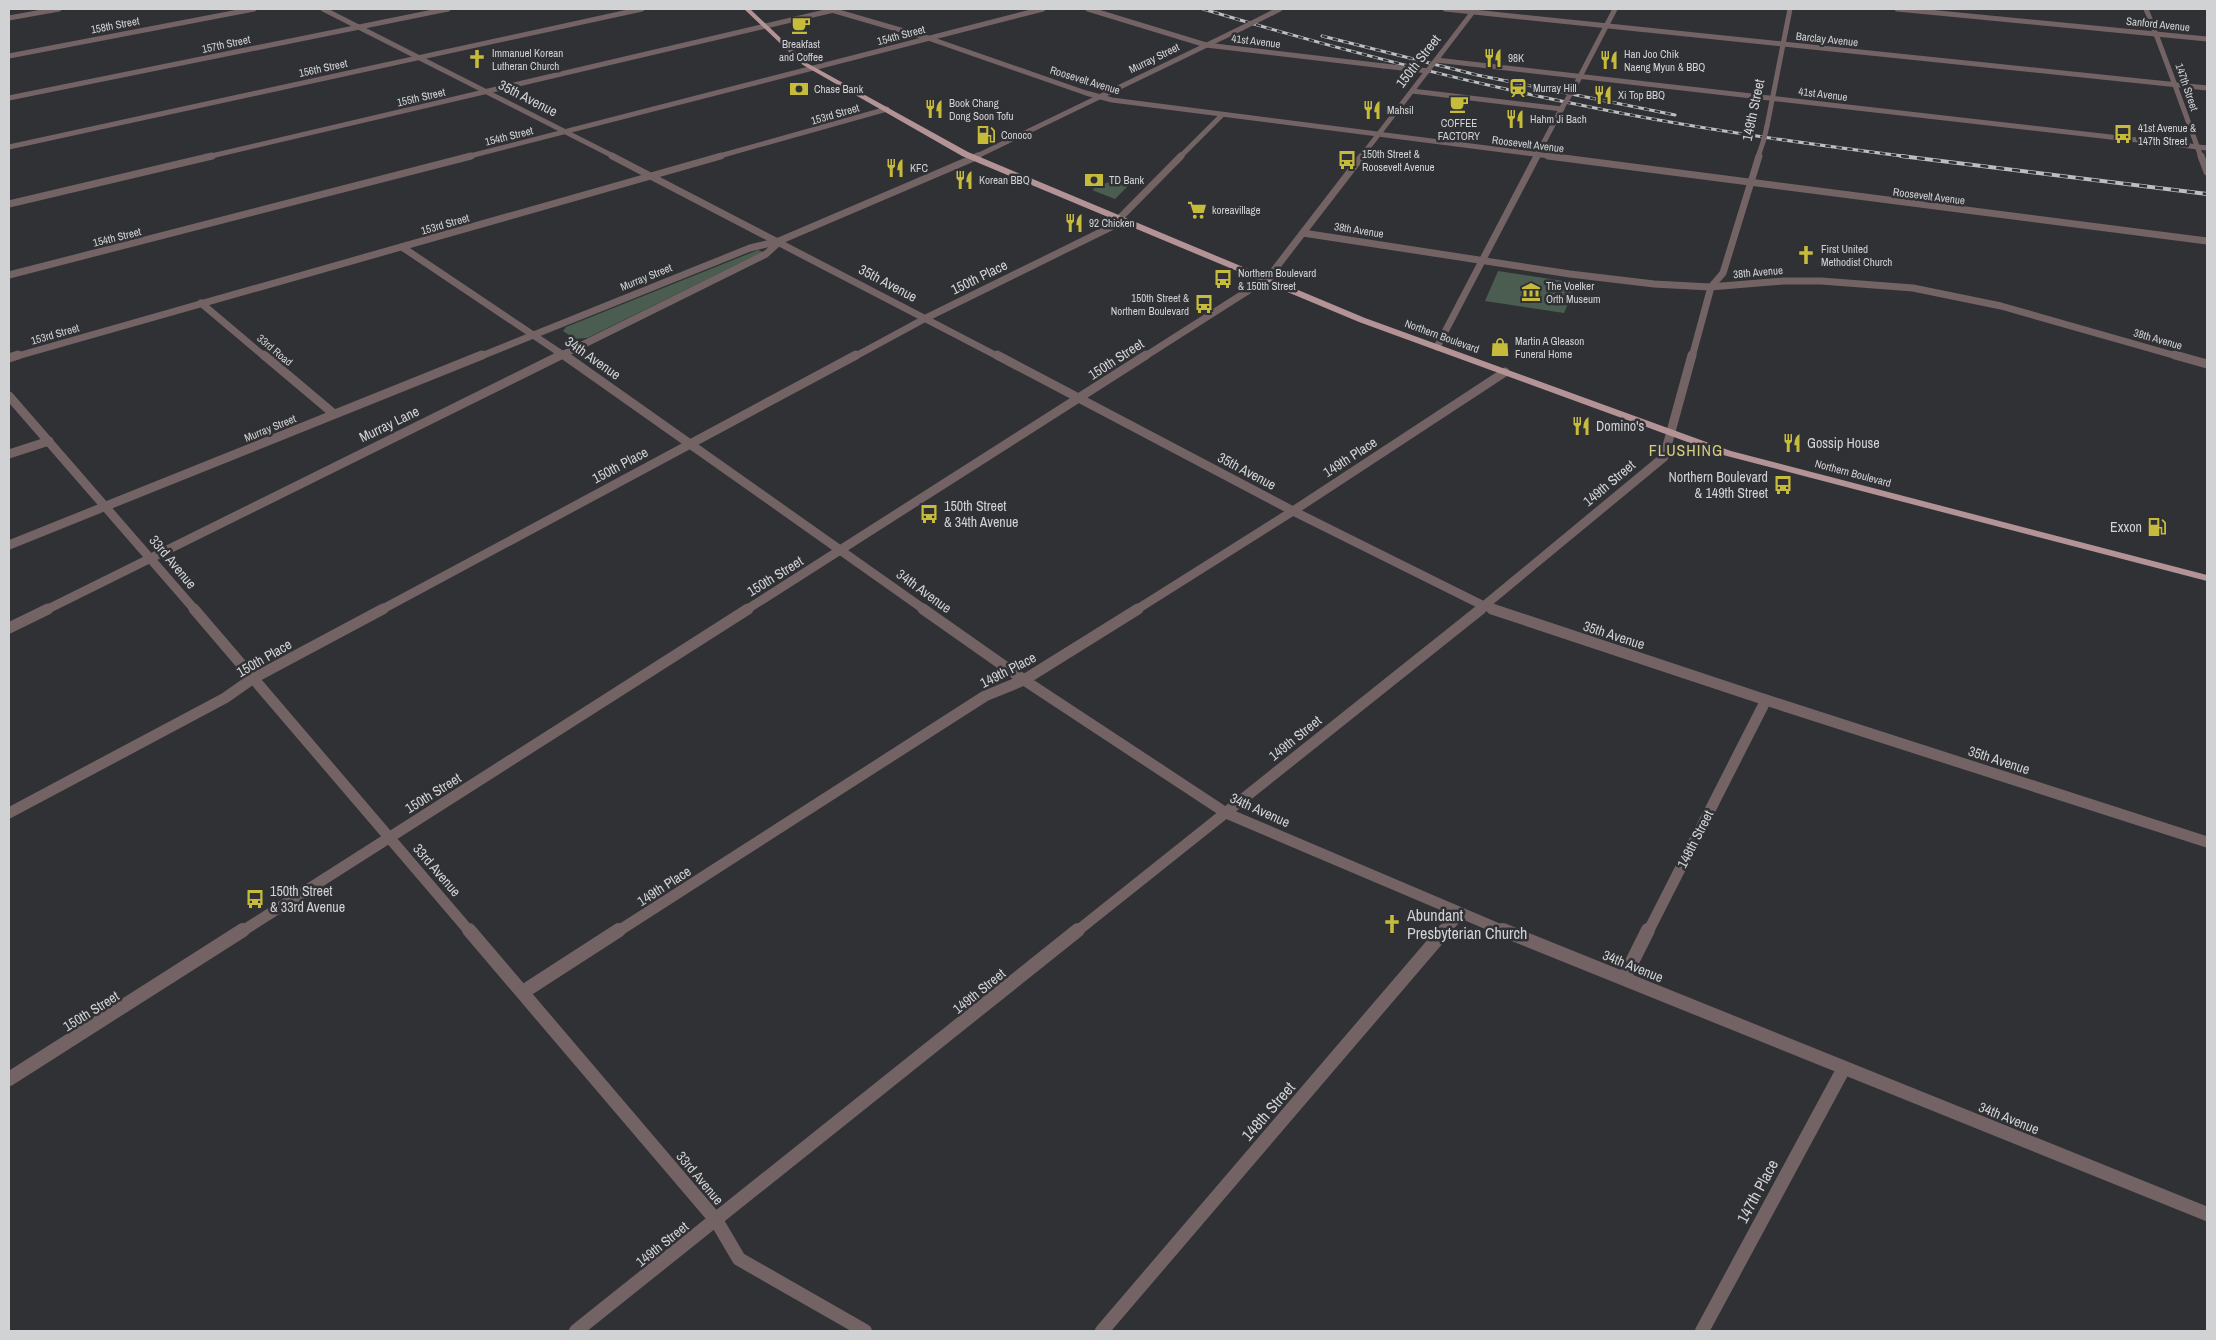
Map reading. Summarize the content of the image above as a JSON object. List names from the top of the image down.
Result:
{
  "streets": {
    "main road": ["Northern Boulevard"],
    "street": [
      "Sanford Avenue",
      "158th Street",
      "154th Street",
      "Barclay Avenue",
      "41st Avenue",
      "157th Street",
      "Murray Street",
      "150th Street",
      "156th Street",
      "Roosevelt Avenue",
      "147th Street",
      "155th Street",
      "35th Avenue",
      "149th Street",
      "153rd Street",
      "38th Avenue",
      "150th Place",
      "33rd Road",
      "34th Avenue",
      "Murray Lane",
      "149th Place",
      "33rd Avenue",
      "148th Street",
      "147th Place"
    ]
  },
  "crossings": [
    ["Sanford Avenue", "147th Street"],
    ["154th Street", "Roosevelt Avenue"],
    ["154th Street", "35th Avenue"],
    ["154th Street", "Northern Boulevard"],
    ["Barclay Avenue", "150th Street"],
    ["Barclay Avenue", "147th Street"],
    ["Barclay Avenue", "149th Street"],
    ["41st Avenue", "Murray Street"],
    ["41st Avenue", "150th Street"],
    ["41st Avenue", "147th Street"],
    ["41st Avenue", "149th Street"],
    ["157th Street", "35th Avenue"],
    ["Murray Street", "Roosevelt Avenue"],
    ["Murray Street", "35th Avenue"],
    ["Murray Street", "Northern Boulevard"],
    ["Murray Street", "33rd Road"],
    ["Murray Street", "34th Avenue"],
    ["Murray Street", "Murray Lane"],
    ["Murray Street", "33rd Avenue"],
    ["150th Street", "Roosevelt Avenue"],
    ["150th Street", "35th Avenue"],
    ["150th Street", "38th Avenue"],
    ["150th Street", "Northern Boulevard"],
    ["150th Street", "34th Avenue"],
    ["150th Street", "33rd Avenue"],
    ["156th Street", "35th Avenue"],
    ["Roosevelt Avenue", "155th Street"],
    ["Roosevelt Avenue", "149th Street"],
    ["Roosevelt Avenue", "150th Place"],
    ["155th Street", "35th Avenue"],
    ["155th Street", "Northern Boulevard"],
    ["35th Avenue", "149th Street"],
    ["35th Avenue", "153rd Street"],
    ["35th Avenue", "150th Place"],
    ["35th Avenue", "Murray Lane"],
    ["35th Avenue", "149th Place"],
    ["35th Avenue", "148th Street"],
    ["149th Street", "38th Avenue"],
    ["149th Street", "Northern Boulevard"],
    ["149th Street", "34th Avenue"],
    ["149th Street", "33rd Avenue"],
    ["153rd Street", "Northern Boulevard"],
    ["153rd Street", "33rd Road"],
    ["153rd Street", "34th Avenue"],
    ["150th Place", "Northern Boulevard"],
    ["150th Place", "34th Avenue"],
    ["150th Place", "33rd Avenue"],
    ["Northern Boulevard", "149th Place"],
    ["34th Avenue", "Murray Lane"],
    ["34th Avenue", "149th Place"],
    ["34th Avenue", "148th Street"],
    ["34th Avenue", "147th Place"],
    ["Murray Lane", "33rd Avenue"],
    ["149th Place", "33rd Avenue"]
  ],
  "districts": ["FLUSHING"],
  "places": {
    "cafe": ["Breakfast and Coffee", "COFFEE FACTORY"],
    "restaurant": [
      "98K",
      "Han Joo Chik Naeng Myun & BBQ",
      "Xi Top BBQ",
      "Book Chang Dong Soon Tofu",
      "Mahsil",
      "Hahm Ji Bach",
      "KFC",
      "Korean BBQ",
      "92 Chicken",
      "Domino's",
      "Gossip House"
    ],
    "church": ["Immanuel Korean Lutheran Church", "First United Methodist Church", "Abundant Presbyterian Church"],
    "station": ["Murray Hill"],
    "bank": ["Chase Bank", "TD Bank"],
    "bus stop": [
      "41st Avenue & 147th Street",
      "150th Street & Roosevelt Avenue",
      "Northern Boulevard & 150th Street",
      "150th Street & Northern Boulevard",
      "Northern Boulevard & 149th Street",
      "150th Street & 34th Avenue",
      "150th Street & 33rd Avenue"
    ],
    "fuel station": ["Conoco", "Exxon"],
    "supermarket": ["koreavillage"],
    "museum": ["The Voelker Orth Museum"],
    "shop": ["Martin A Gleason Funeral Home"]
  }
}
